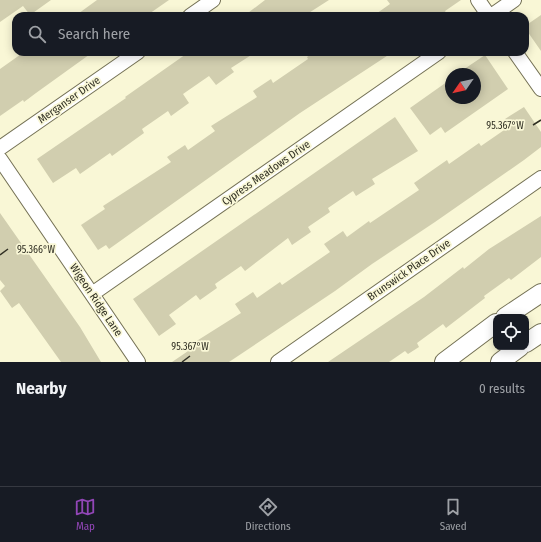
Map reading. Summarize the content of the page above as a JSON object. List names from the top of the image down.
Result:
{
  "streets": {
    "street": [
      "Merganser Drive",
      "Cypress Meadows Drive",
      "Brunswick Place Drive",
      "Wigeon Ridge Lane"
    ]
  },
  "crossings": [
    ["Cypress Meadows Drive", "Wigeon Ridge Lane"]
  ],
  "north": "bottom left",
  "page": {
    "search": "Search here",
    "heading": ["Nearby", "0 results"],
    "nav": ["Map", "Directions", "Saved"]
  },
  "coordinates": ["95.367°W", "95.366°W"]
}
